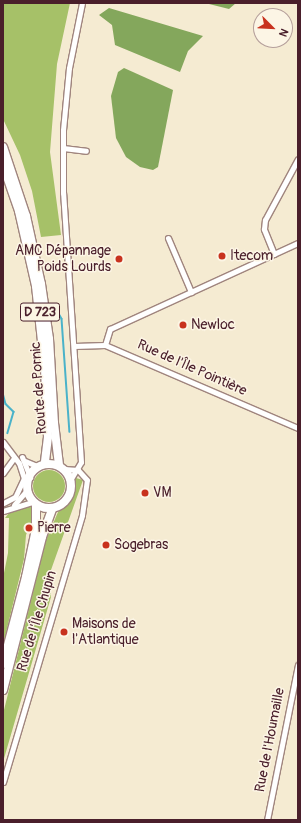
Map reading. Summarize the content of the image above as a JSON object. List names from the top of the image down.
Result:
{
  "streets": {
    "main road": ["D 723", "Route de Pornic"],
    "street": ["Rue de l'Île Pointière", "Rue de l'Île Chupin", "Rue de l'Houmaille"]
  },
  "places": [
    "Itecom",
    "AMC Dépannage Poids Lourds",
    "Newloc",
    "VM",
    "Pierre",
    "Sogebras",
    "Maisons de l'Atlantique"
  ],
  "north": "bottom right"
}
